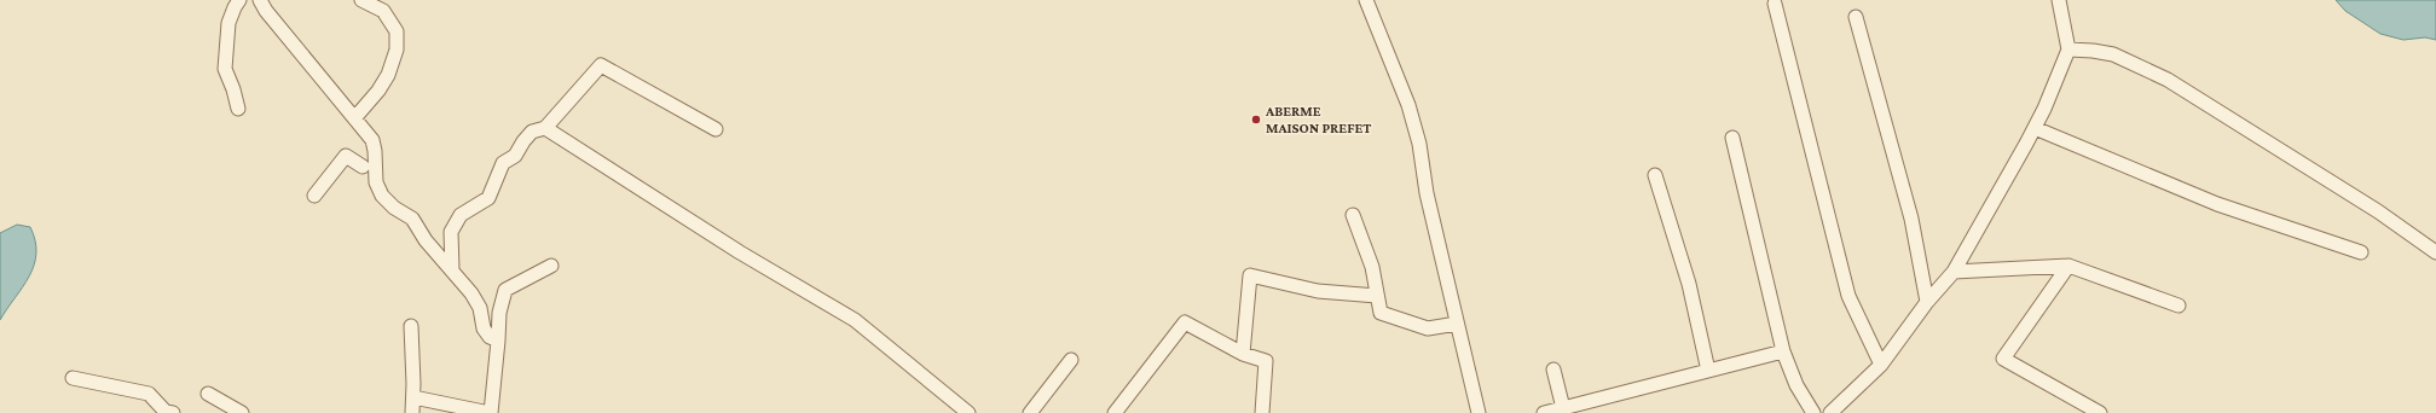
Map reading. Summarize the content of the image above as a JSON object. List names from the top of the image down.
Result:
{
  "places": ["ABERME MAISON PREFET"]
}
